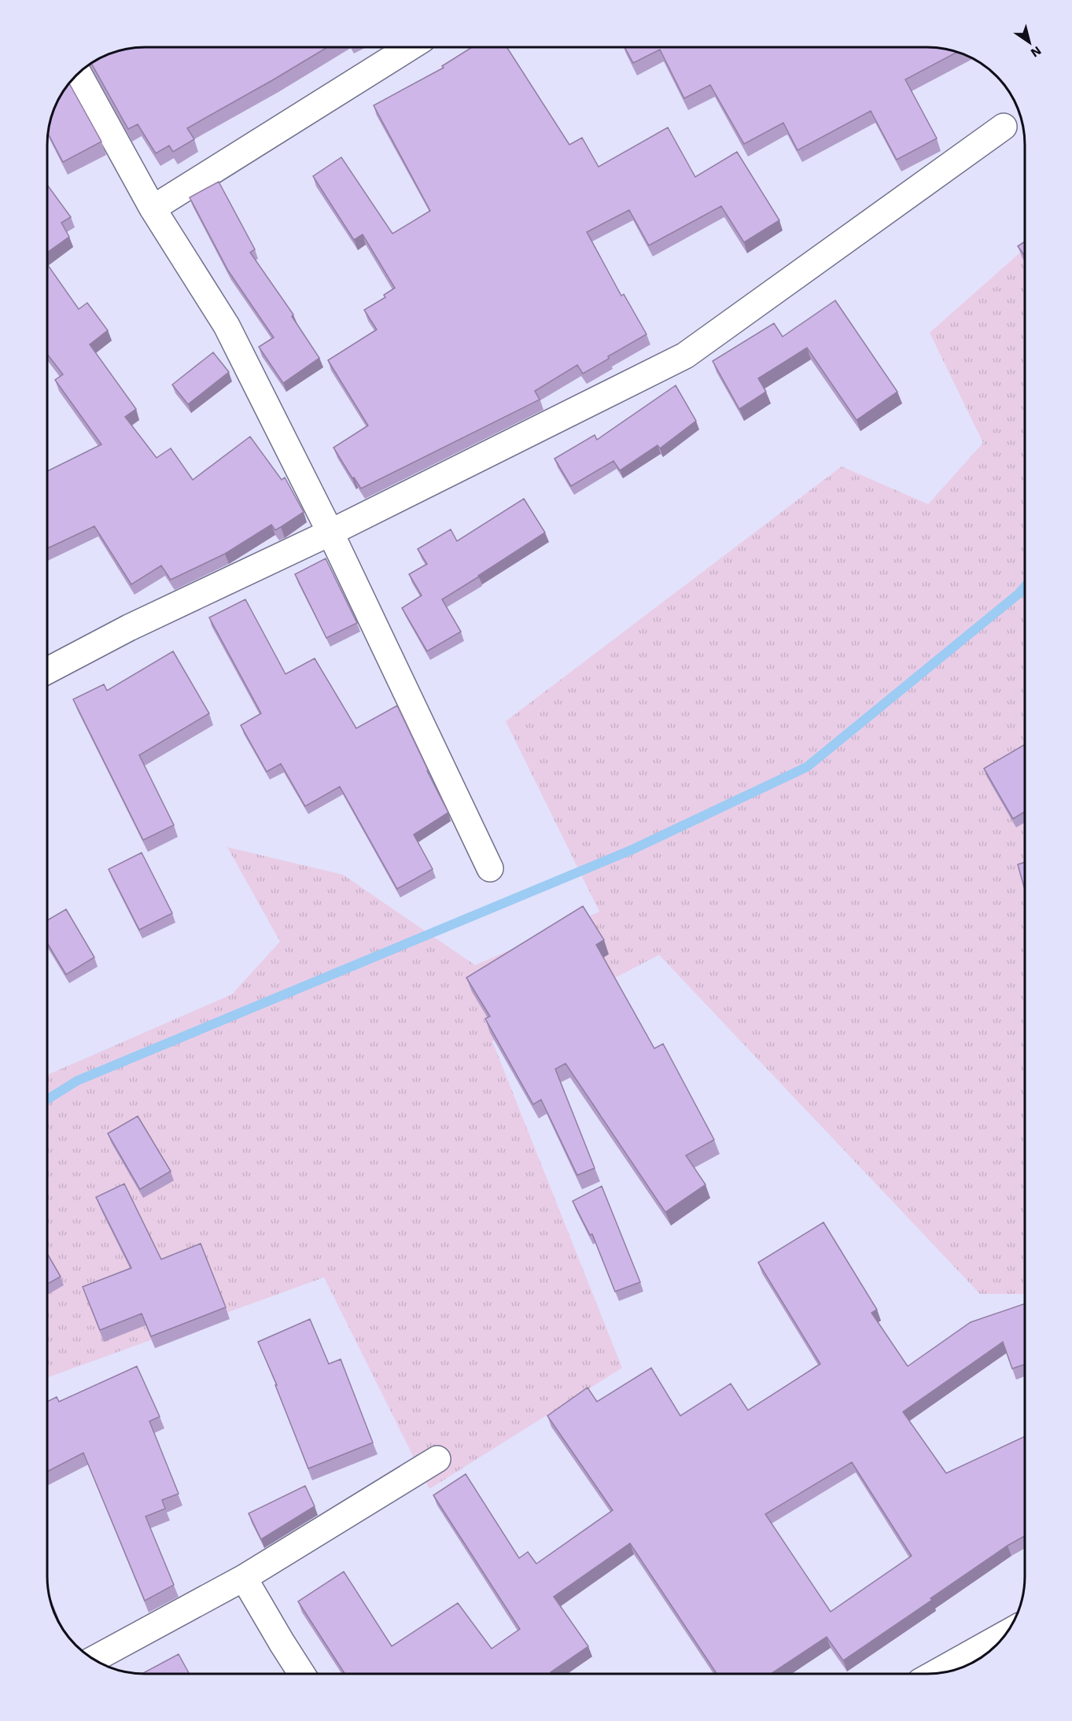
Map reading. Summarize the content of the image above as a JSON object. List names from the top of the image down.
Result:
{
  "north": "bottom right"
}
